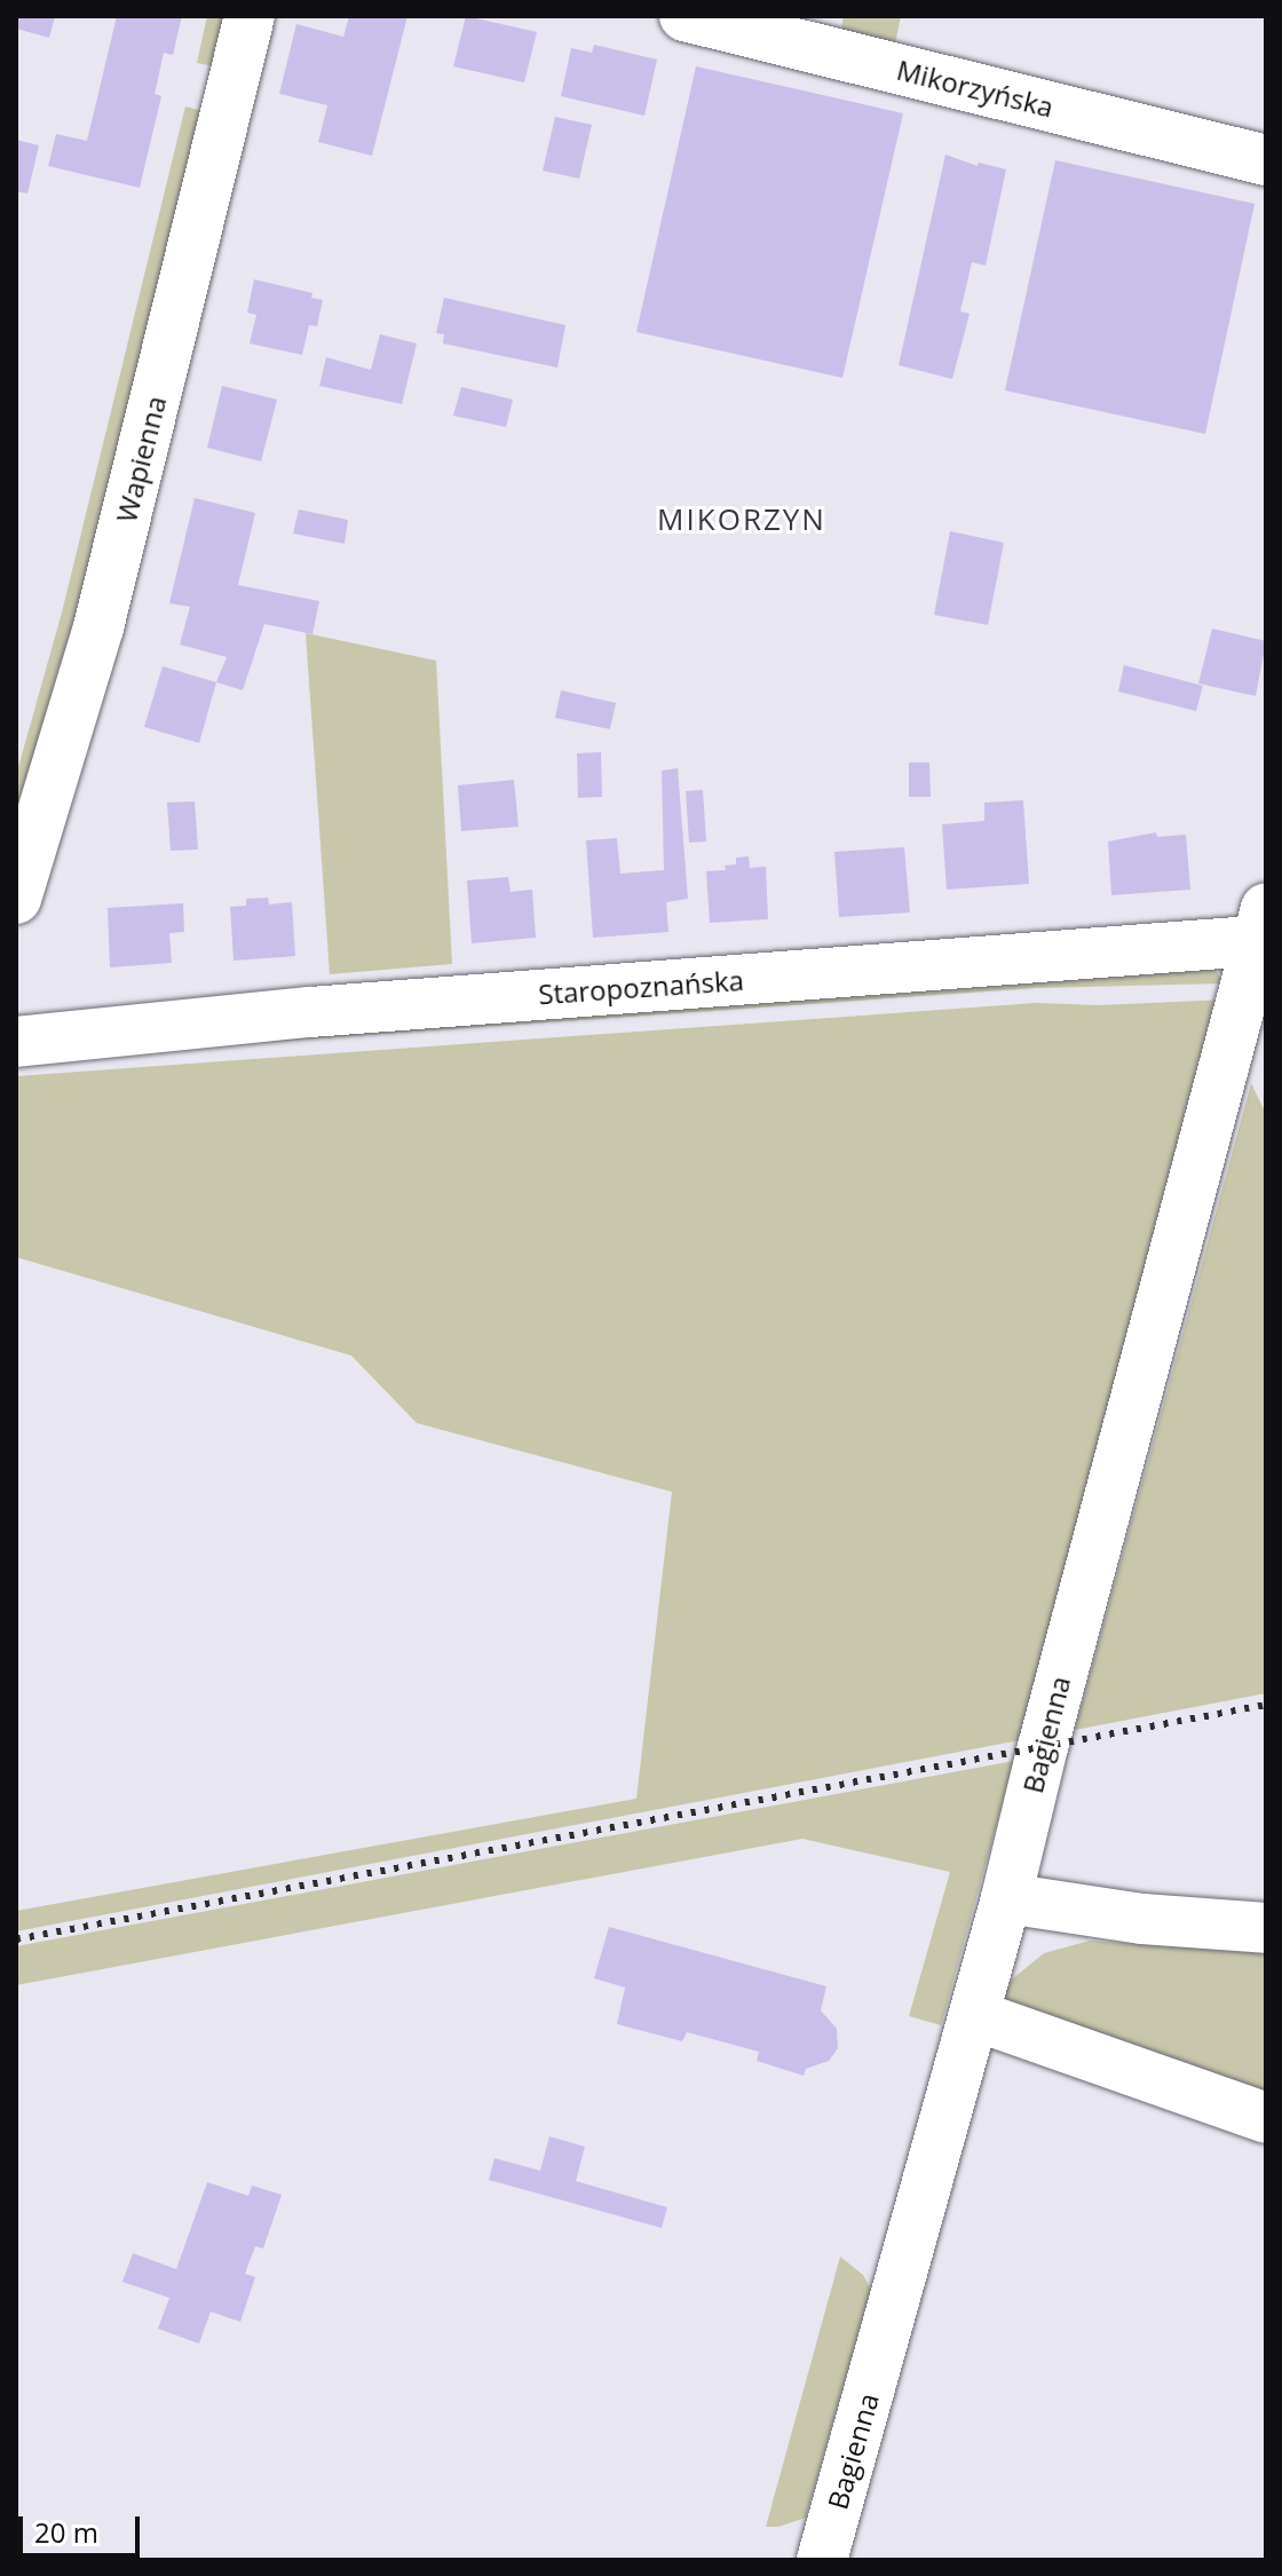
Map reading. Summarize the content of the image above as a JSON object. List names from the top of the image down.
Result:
{
  "streets": {
    "street": [
      "Mikorzyńska",
      "Wapienna",
      "Staropoznańska",
      "Bagienna"
    ]
  },
  "crossings": [
    ["Staropoznańska", "Bagienna"]
  ],
  "districts": ["MIKORZYN"],
  "scale_bar": "20 m"
}
